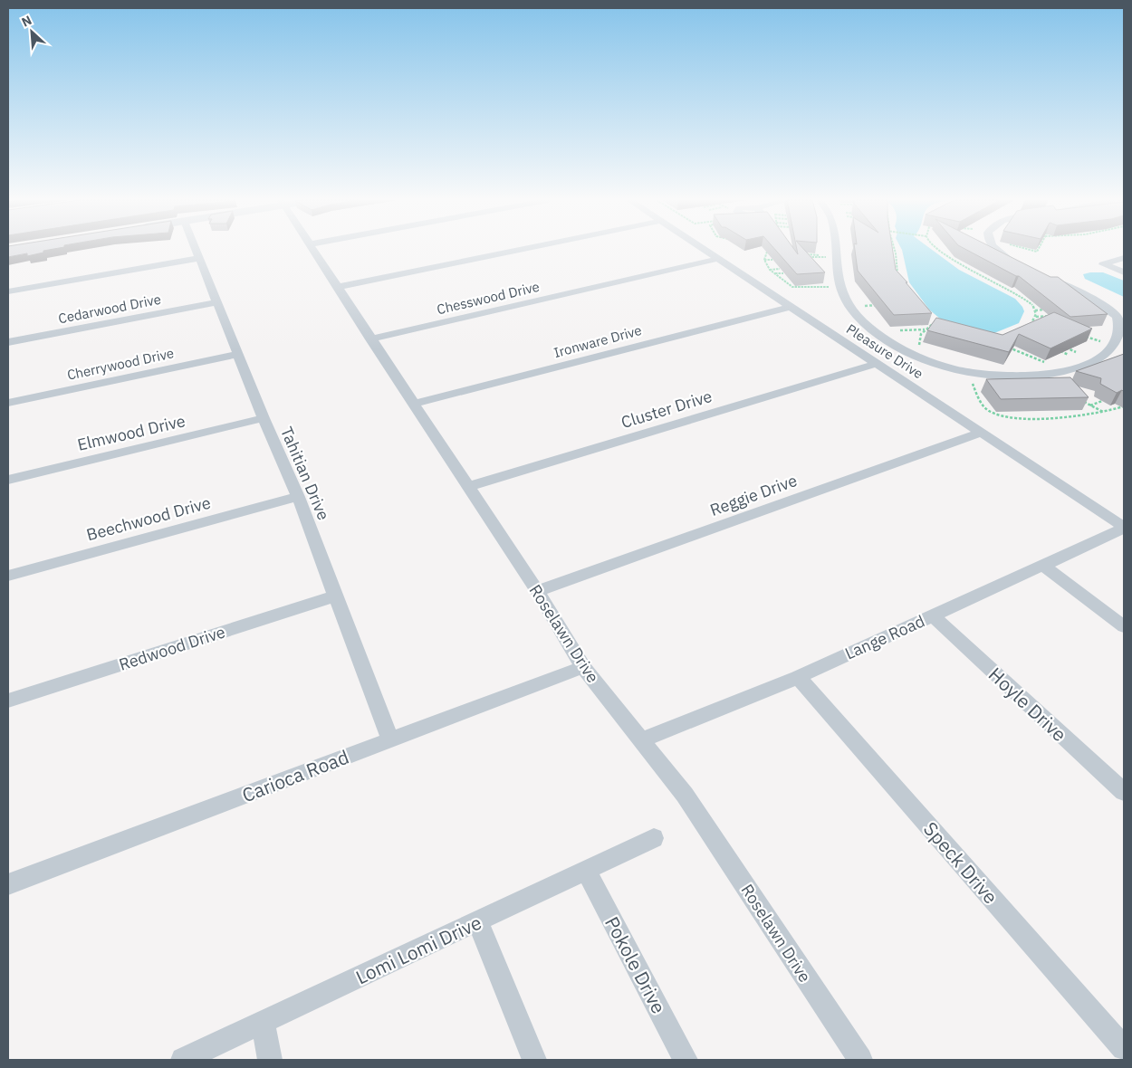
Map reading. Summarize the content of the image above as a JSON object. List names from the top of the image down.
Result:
{
  "streets": {
    "street": [
      "Chesswood Drive",
      "Cedarwood Drive",
      "Ironware Drive",
      "Pleasure Drive",
      "Cherrywood Drive",
      "Cluster Drive",
      "Elmwood Drive",
      "Tahitian Drive",
      "Reggie Drive",
      "Beechwood Drive",
      "Roselawn Drive",
      "Lange Road",
      "Redwood Drive",
      "Hoyle Drive",
      "Carioca Road",
      "Speck Drive",
      "Lomi Lomi Drive",
      "Pokole Drive"
    ]
  },
  "crossings": [
    ["Chesswood Drive", "Pleasure Drive"],
    ["Chesswood Drive", "Roselawn Drive"],
    ["Cedarwood Drive", "Tahitian Drive"],
    ["Ironware Drive", "Pleasure Drive"],
    ["Ironware Drive", "Roselawn Drive"],
    ["Pleasure Drive", "Cluster Drive"],
    ["Pleasure Drive", "Reggie Drive"],
    ["Pleasure Drive", "Lange Road"],
    ["Cherrywood Drive", "Tahitian Drive"],
    ["Cluster Drive", "Roselawn Drive"],
    ["Elmwood Drive", "Tahitian Drive"],
    ["Tahitian Drive", "Beechwood Drive"],
    ["Tahitian Drive", "Redwood Drive"],
    ["Tahitian Drive", "Carioca Road"],
    ["Reggie Drive", "Roselawn Drive"],
    ["Roselawn Drive", "Lange Road"],
    ["Roselawn Drive", "Carioca Road"],
    ["Lange Road", "Hoyle Drive"],
    ["Lange Road", "Speck Drive"],
    ["Lomi Lomi Drive", "Pokole Drive"]
  ],
  "north": "top left"
}
